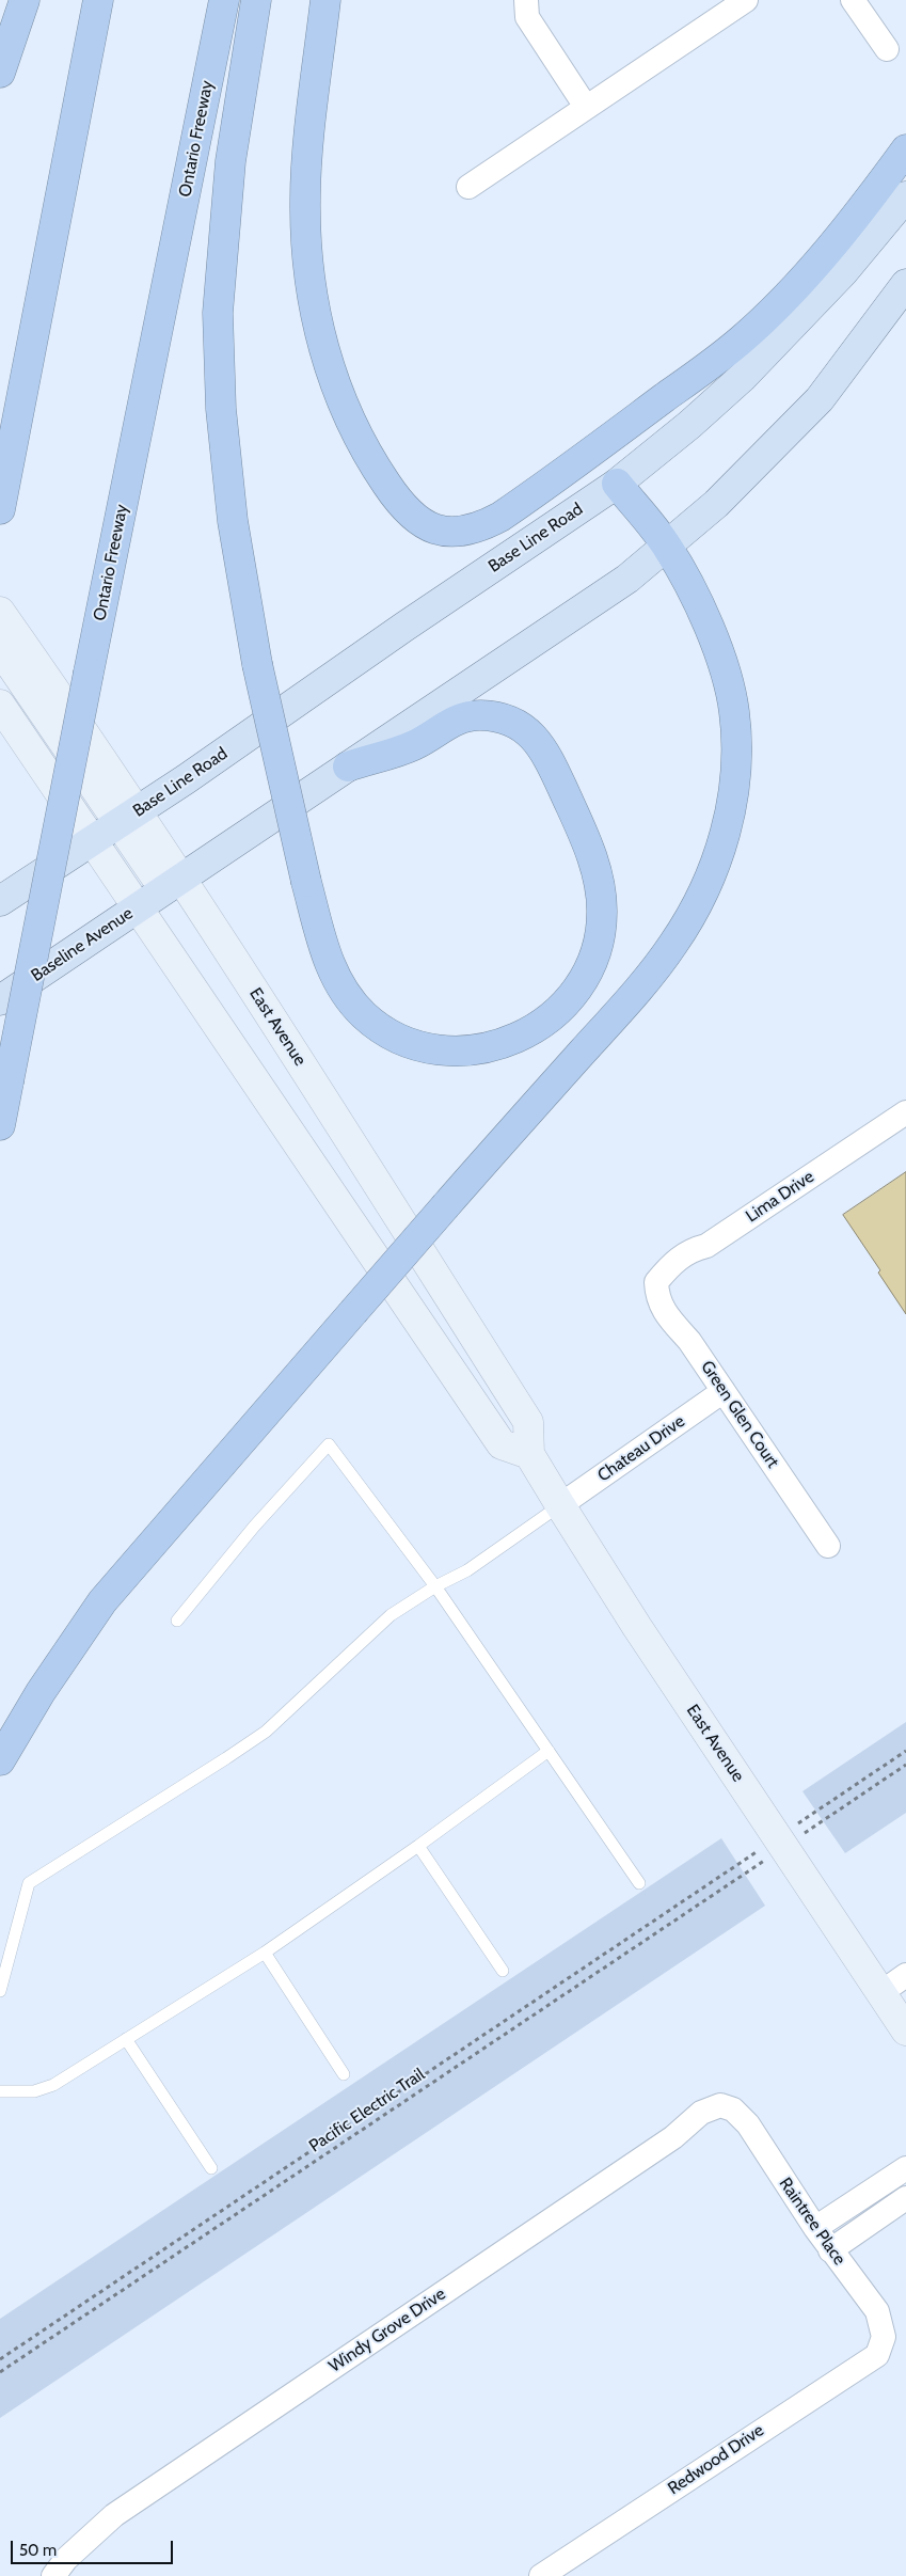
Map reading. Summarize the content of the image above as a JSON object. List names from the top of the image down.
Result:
{
  "streets": {
    "highway": ["Ontario Freeway"],
    "main road": ["Base Line Road", "Baseline Avenue", "East Avenue"],
    "street": [
      "Lima Drive",
      "Green Glen Court",
      "Chateau Drive",
      "Raintree Place",
      "Windy Grove Drive",
      "Redwood Drive"
    ],
    "path": ["Pacific Electric Trail"]
  },
  "crossings": [
    ["Base Line Road", "East Avenue"],
    ["Baseline Avenue", "East Avenue"],
    ["East Avenue", "Chateau Drive"],
    ["Lima Drive", "Green Glen Court"],
    ["Green Glen Court", "Chateau Drive"],
    ["Raintree Place", "Windy Grove Drive"],
    ["Raintree Place", "Redwood Drive"]
  ],
  "scale_bar": "50 m"
}
